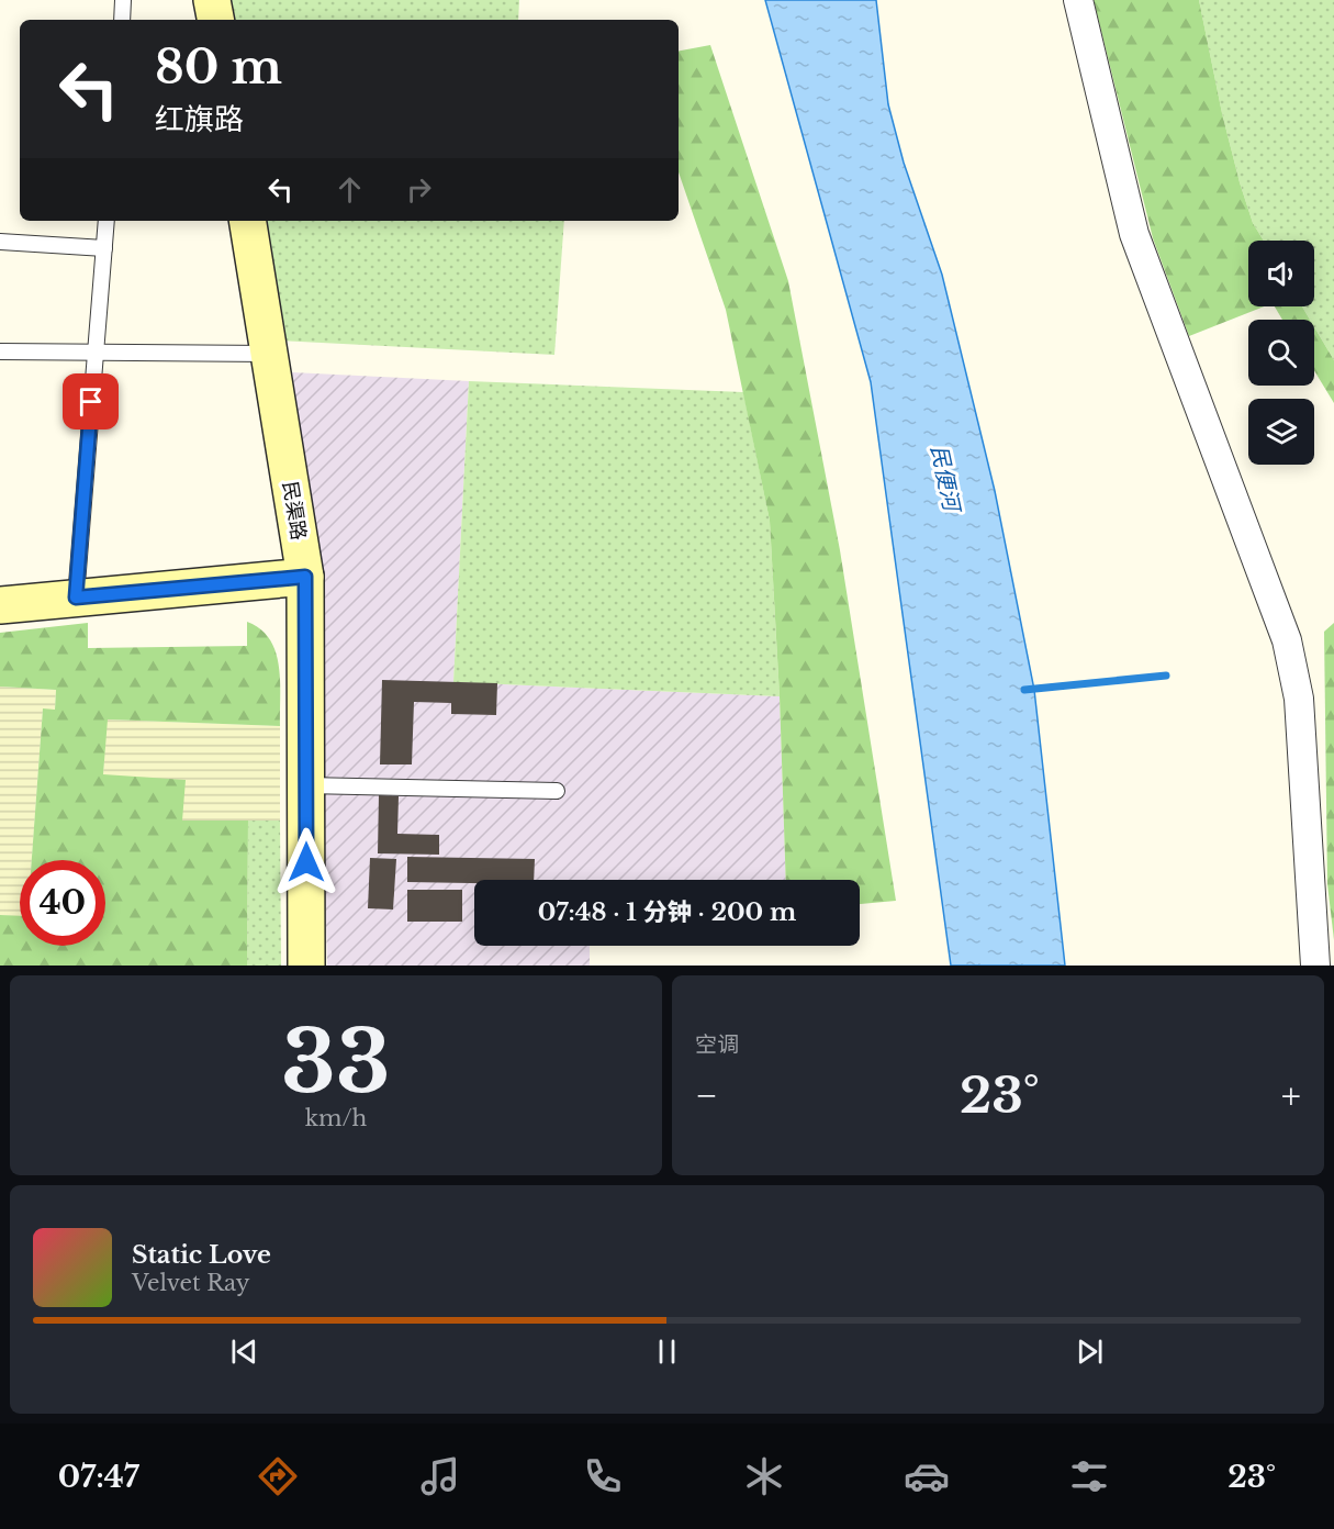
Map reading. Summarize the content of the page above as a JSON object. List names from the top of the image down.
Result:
{
  "streets": {
    "street": ["民渠路"]
  },
  "water": ["民便河"],
  "page": {
    "turn": ["80 m", "红旗路"],
    "limit": "40",
    "trip": "07:48 · 1 分钟 · 200 m",
    "tile": [
      ["33", "km/h"],
      "空调"
    ],
    "heat": ["−", "23°", "+"],
    "song": ["Static Love", "Velvet Ray"],
    "tabs": ["07:47", "23°"]
  }
}
